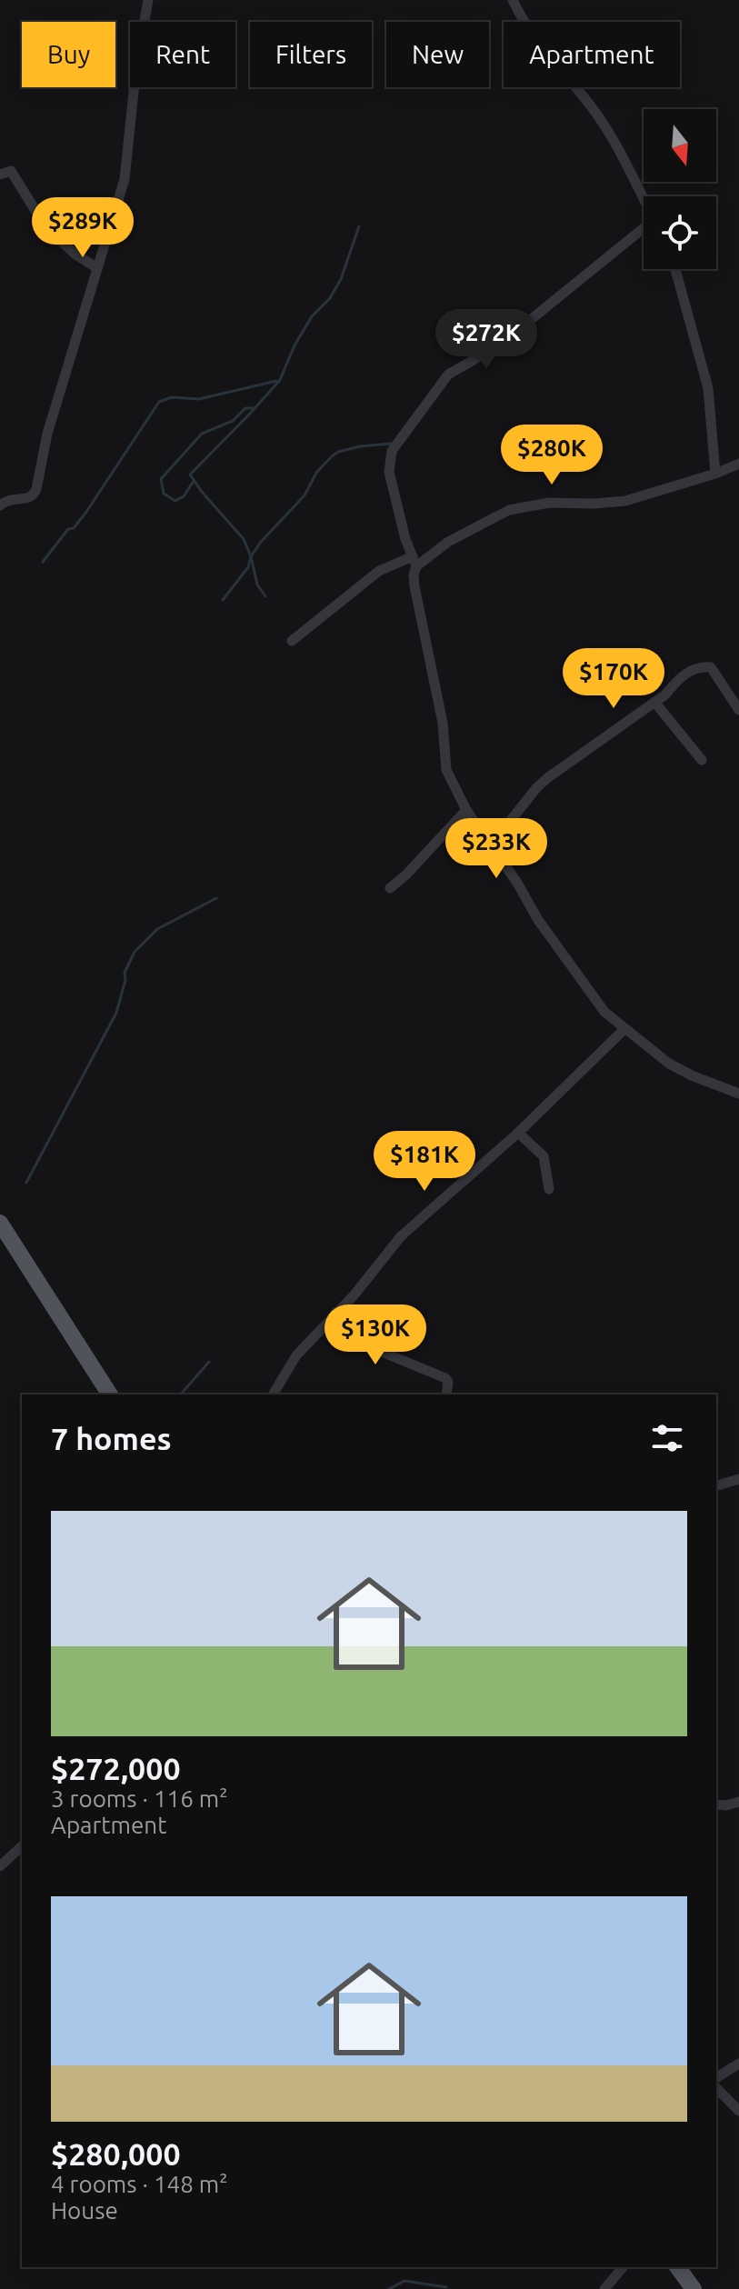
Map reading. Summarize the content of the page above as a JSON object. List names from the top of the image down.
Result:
{
  "north": "bottom",
  "page": {
    "chip": [
      "Buy",
      "Rent",
      "Filters",
      "New",
      "Apartment"
    ],
    "price": [
      "$289K",
      "$272K",
      "$280K",
      "$170K",
      "$233K",
      "$181K",
      "$130K"
    ],
    "heading": "7 homes",
    "list": [
      {
        "name": "$272,000",
        "note": "3 rooms · 116 m² · Apartment"
      },
      {
        "name": "$280,000",
        "note": "4 rooms · 148 m² · House"
      }
    ]
  }
}
